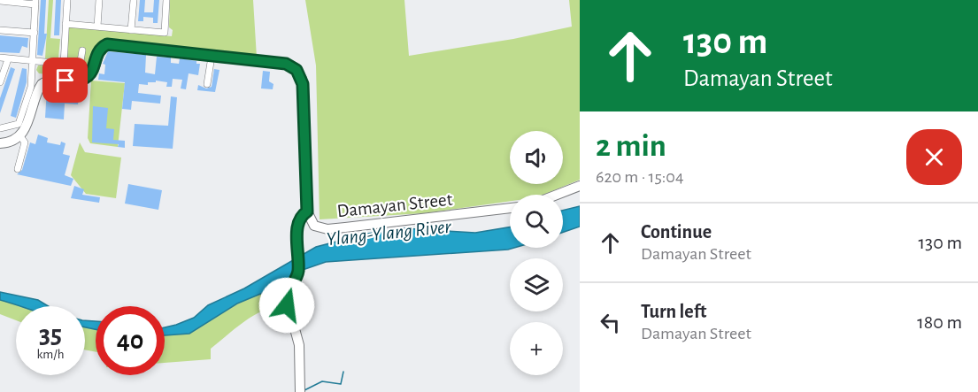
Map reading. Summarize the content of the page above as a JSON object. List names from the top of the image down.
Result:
{
  "streets": {
    "street": ["Damayan Street"]
  },
  "water": ["Ylang-Ylang River"],
  "page": {
    "turn": ["130 m", "Damayan Street"],
    "heading": ["2 min", "620 m · 15:04"],
    "map_buttons": "+",
    "list": [
      {
        "name": "Continue",
        "note": "Damayan Street",
        "value": "130 m"
      },
      {
        "name": "Turn left",
        "note": "Damayan Street",
        "value": "180 m"
      }
    ],
    "speed": "35 km/h",
    "limit": "40"
  }
}
